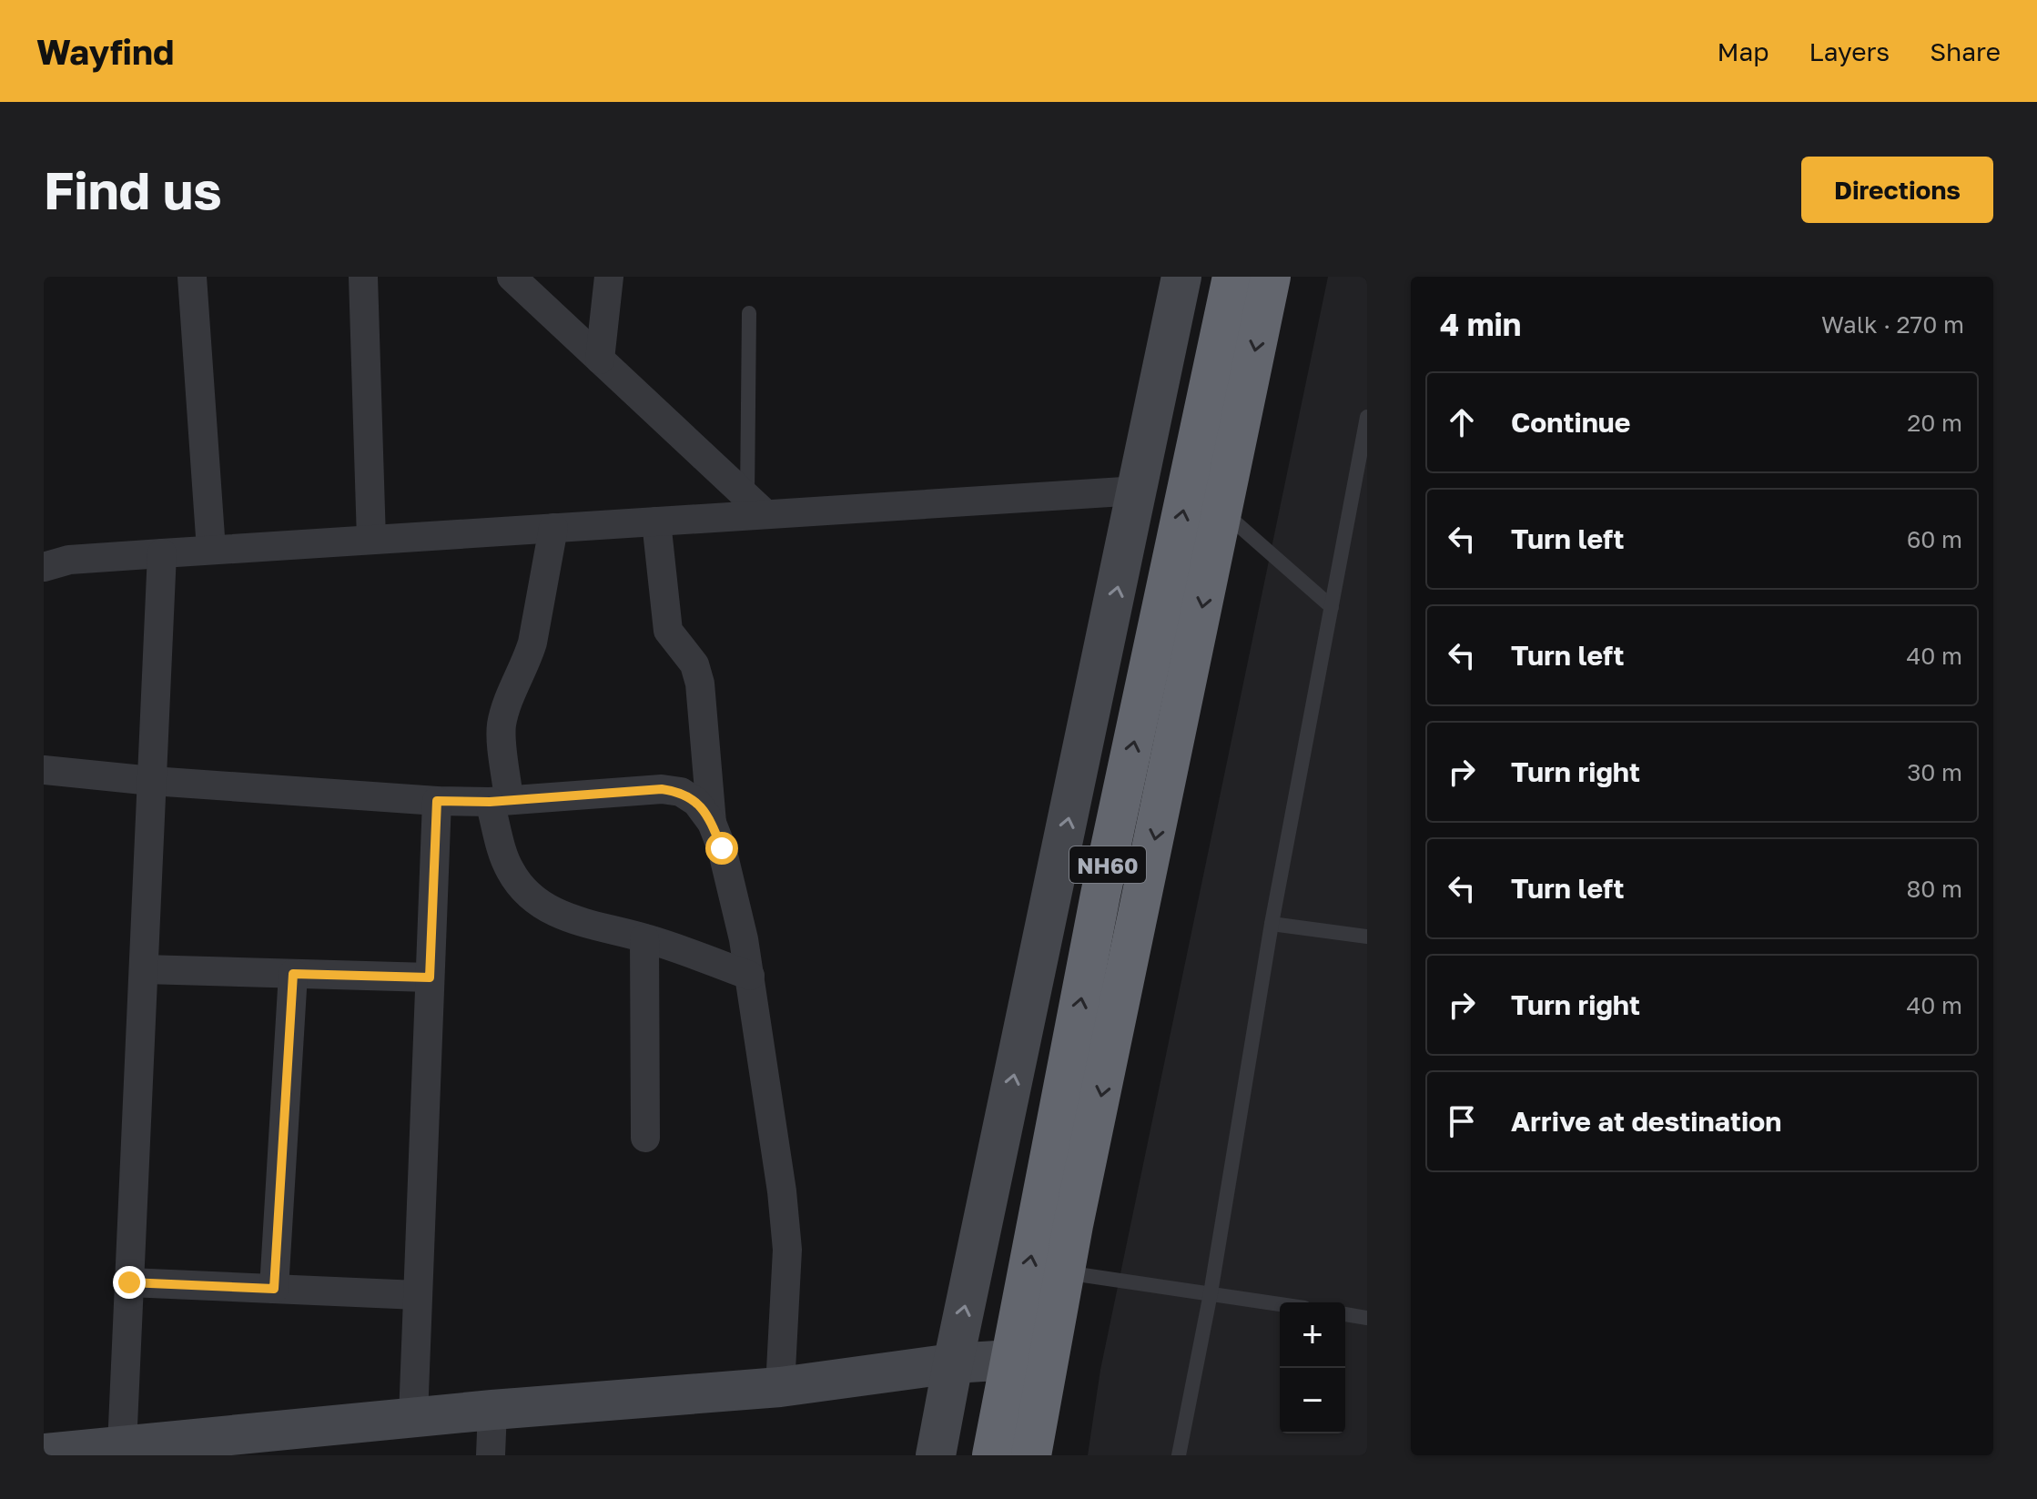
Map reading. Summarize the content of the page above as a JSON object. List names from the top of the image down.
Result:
{
  "streets": {
    "highway": ["NH60"]
  },
  "page": {
    "header": "Wayfind",
    "nav": ["Map", "Layers", "Share"],
    "buttons": "Directions",
    "title": "Find us",
    "heading": ["4 min", "Walk · 270 m"],
    "list": [
      ["Continue", "20 m"],
      ["Turn left", "60 m"],
      ["Turn left", "40 m"],
      ["Turn right", "30 m"],
      ["Turn left", "80 m"],
      ["Turn right", "40 m"],
      "Arrive at destination"
    ],
    "map_buttons": ["+", "−"]
  }
}
